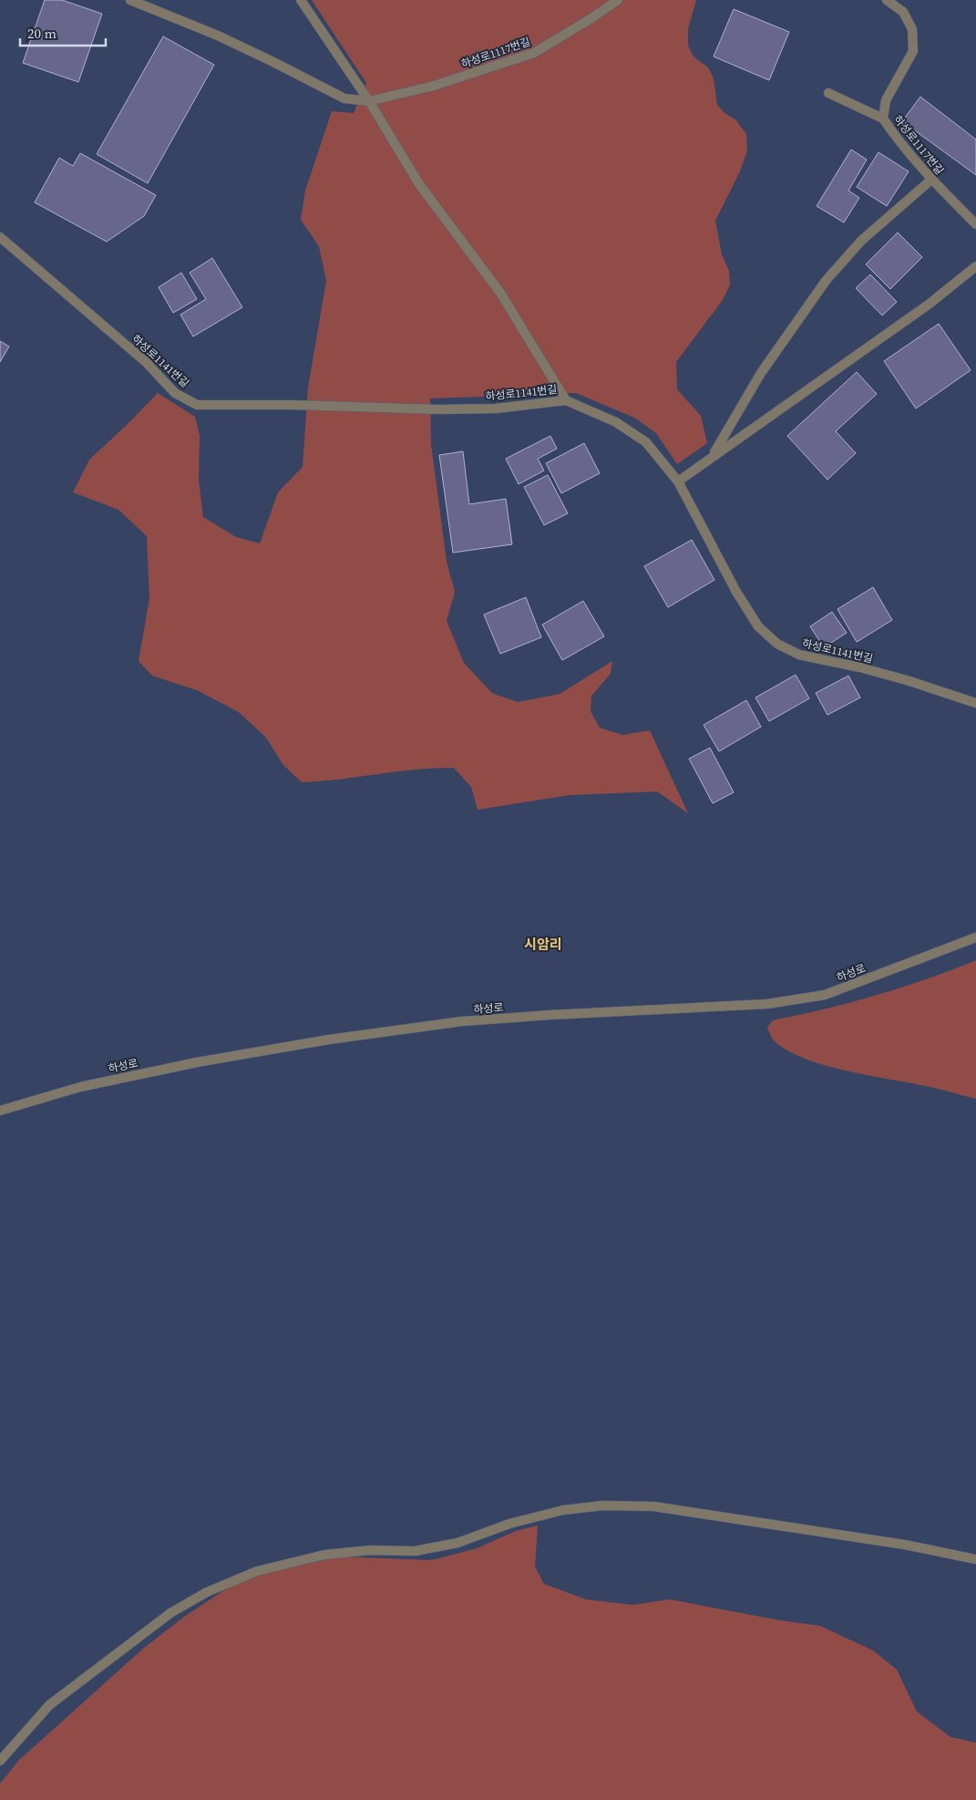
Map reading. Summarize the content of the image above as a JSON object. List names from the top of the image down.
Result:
{
  "streets": {
    "street": ["하성로1117번길", "하성로1141번길", "하성로"]
  },
  "districts": ["시암리"],
  "scale_bar": "20 m"
}
